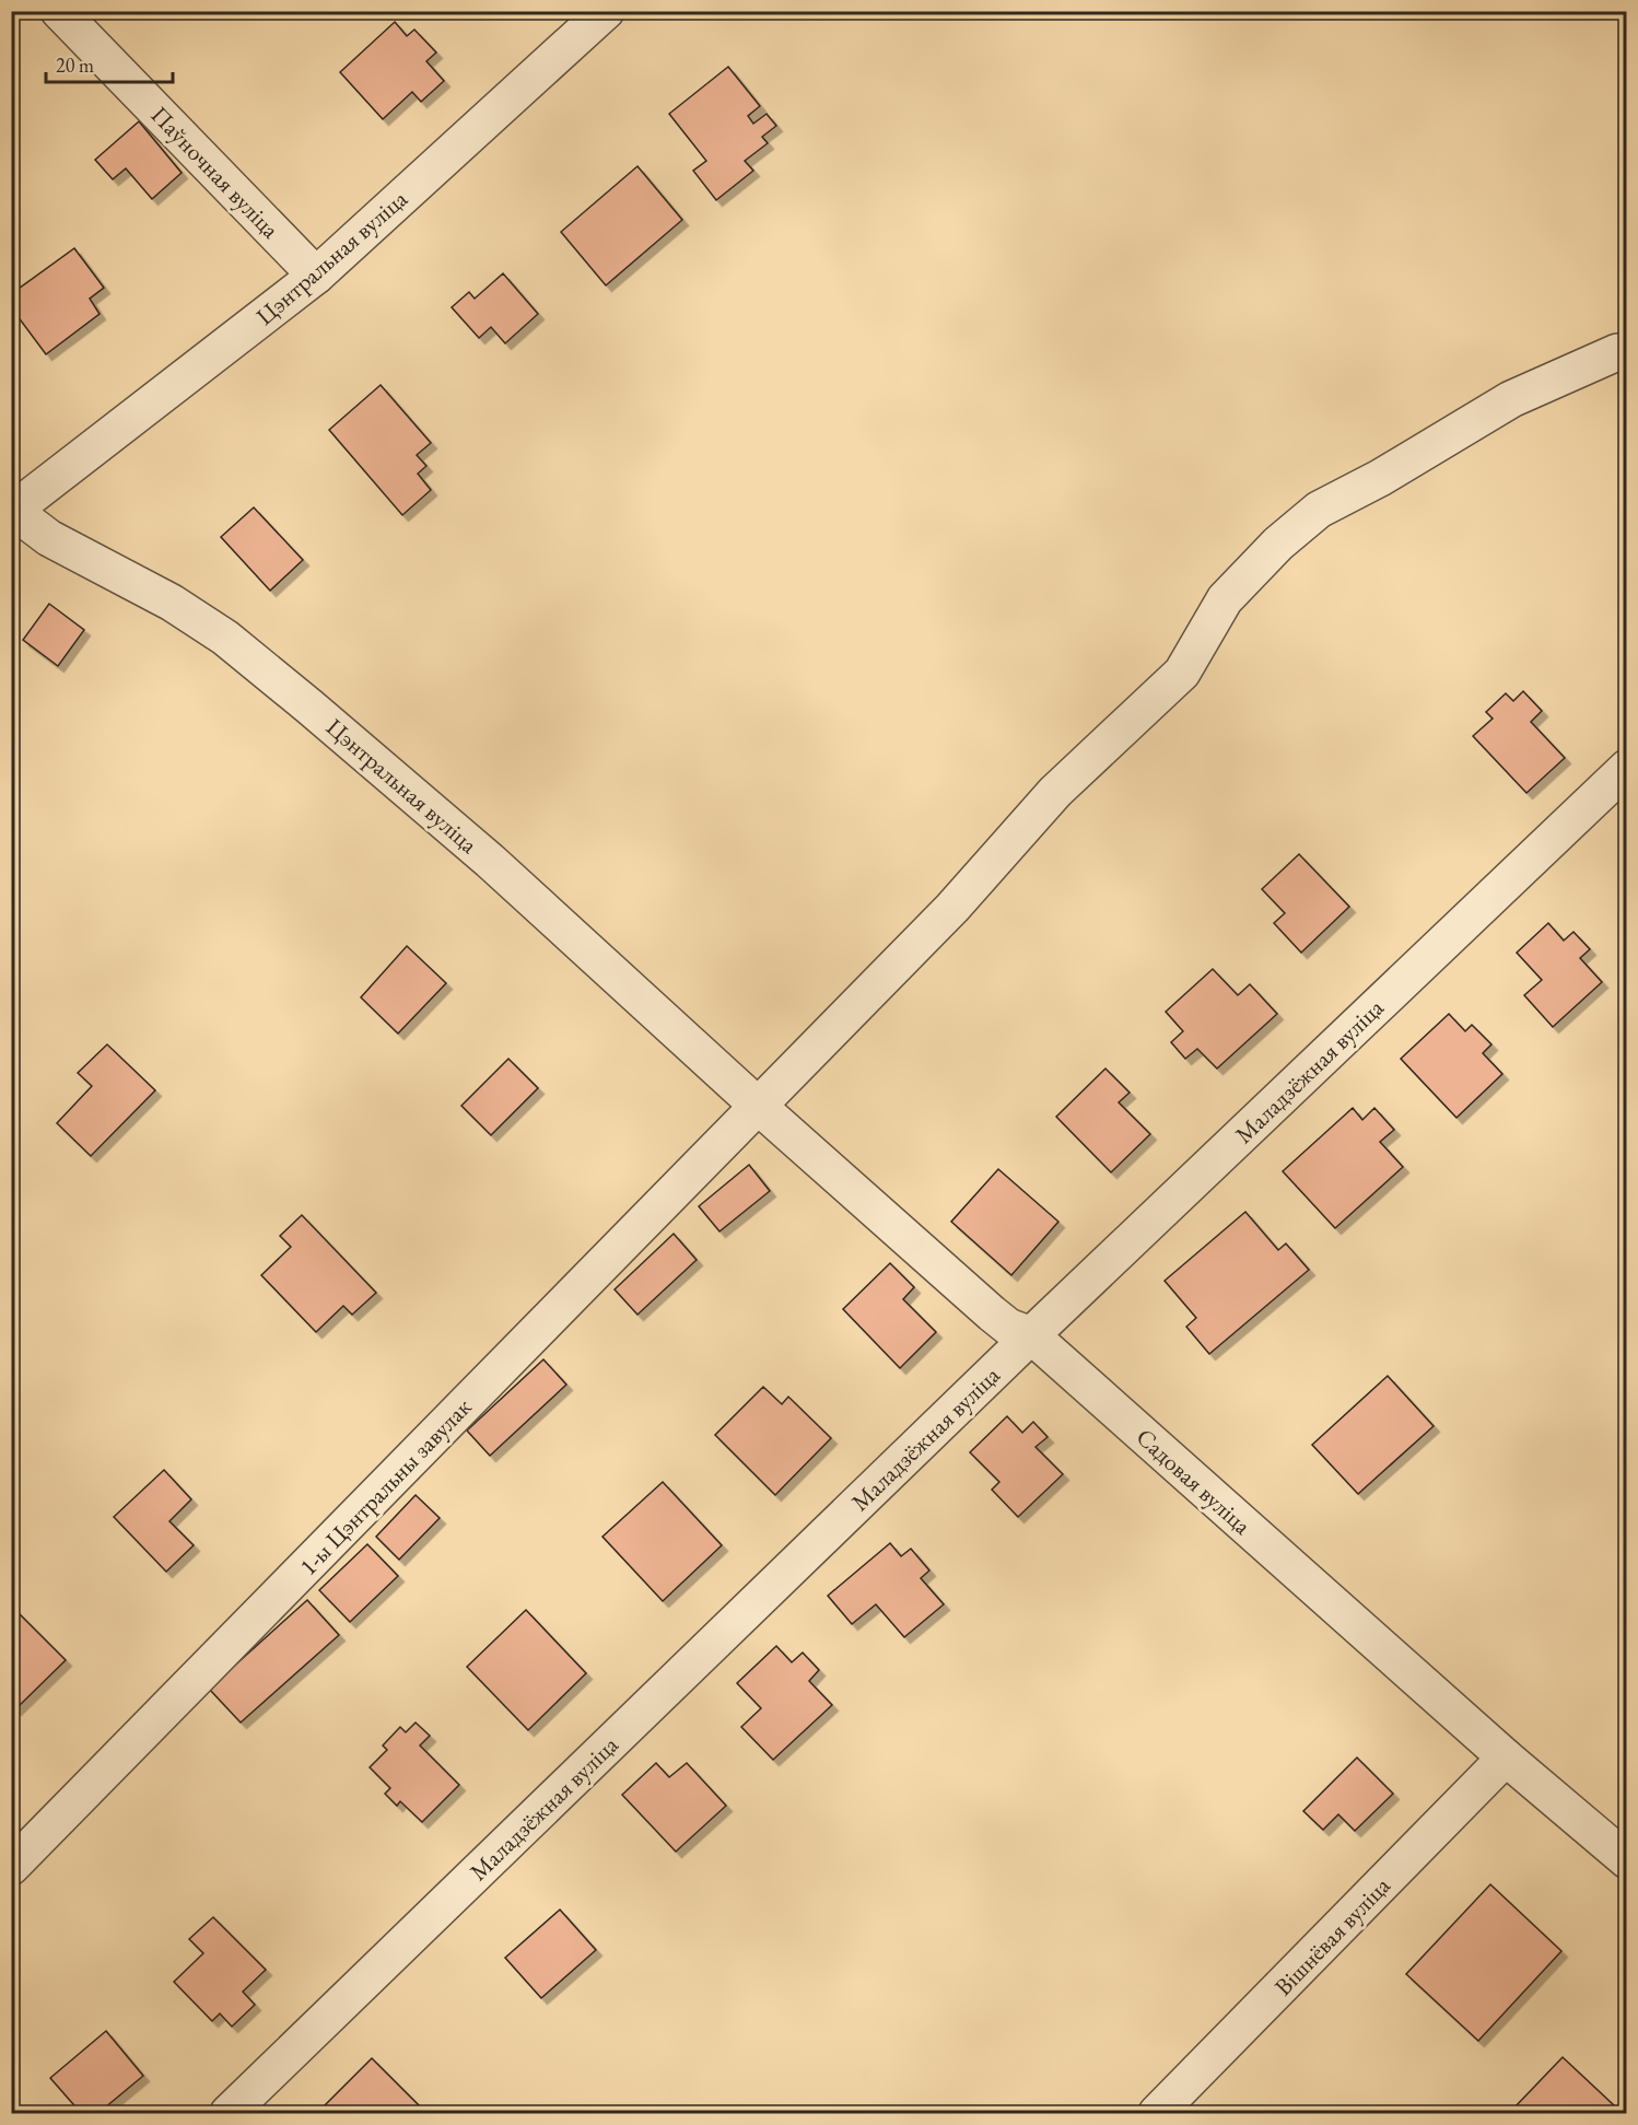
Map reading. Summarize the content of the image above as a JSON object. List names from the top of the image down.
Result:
{
  "streets": {
    "street": [
      "Паўночная вуліца",
      "Цэнтральная вуліца",
      "Маладзёжная вуліца",
      "Садовая вуліца",
      "1-ы Цэнтральны завулак",
      "Вішнёвая вуліца"
    ]
  },
  "crossings": [
    ["Паўночная вуліца", "Цэнтральная вуліца"],
    ["Цэнтральная вуліца", "Садовая вуліца"],
    ["Цэнтральная вуліца", "1-ы Цэнтральны завулак"],
    ["Маладзёжная вуліца", "Садовая вуліца"],
    ["Садовая вуліца", "1-ы Цэнтральны завулак"],
    ["Садовая вуліца", "Вішнёвая вуліца"]
  ],
  "scale_bar": "20 m"
}
